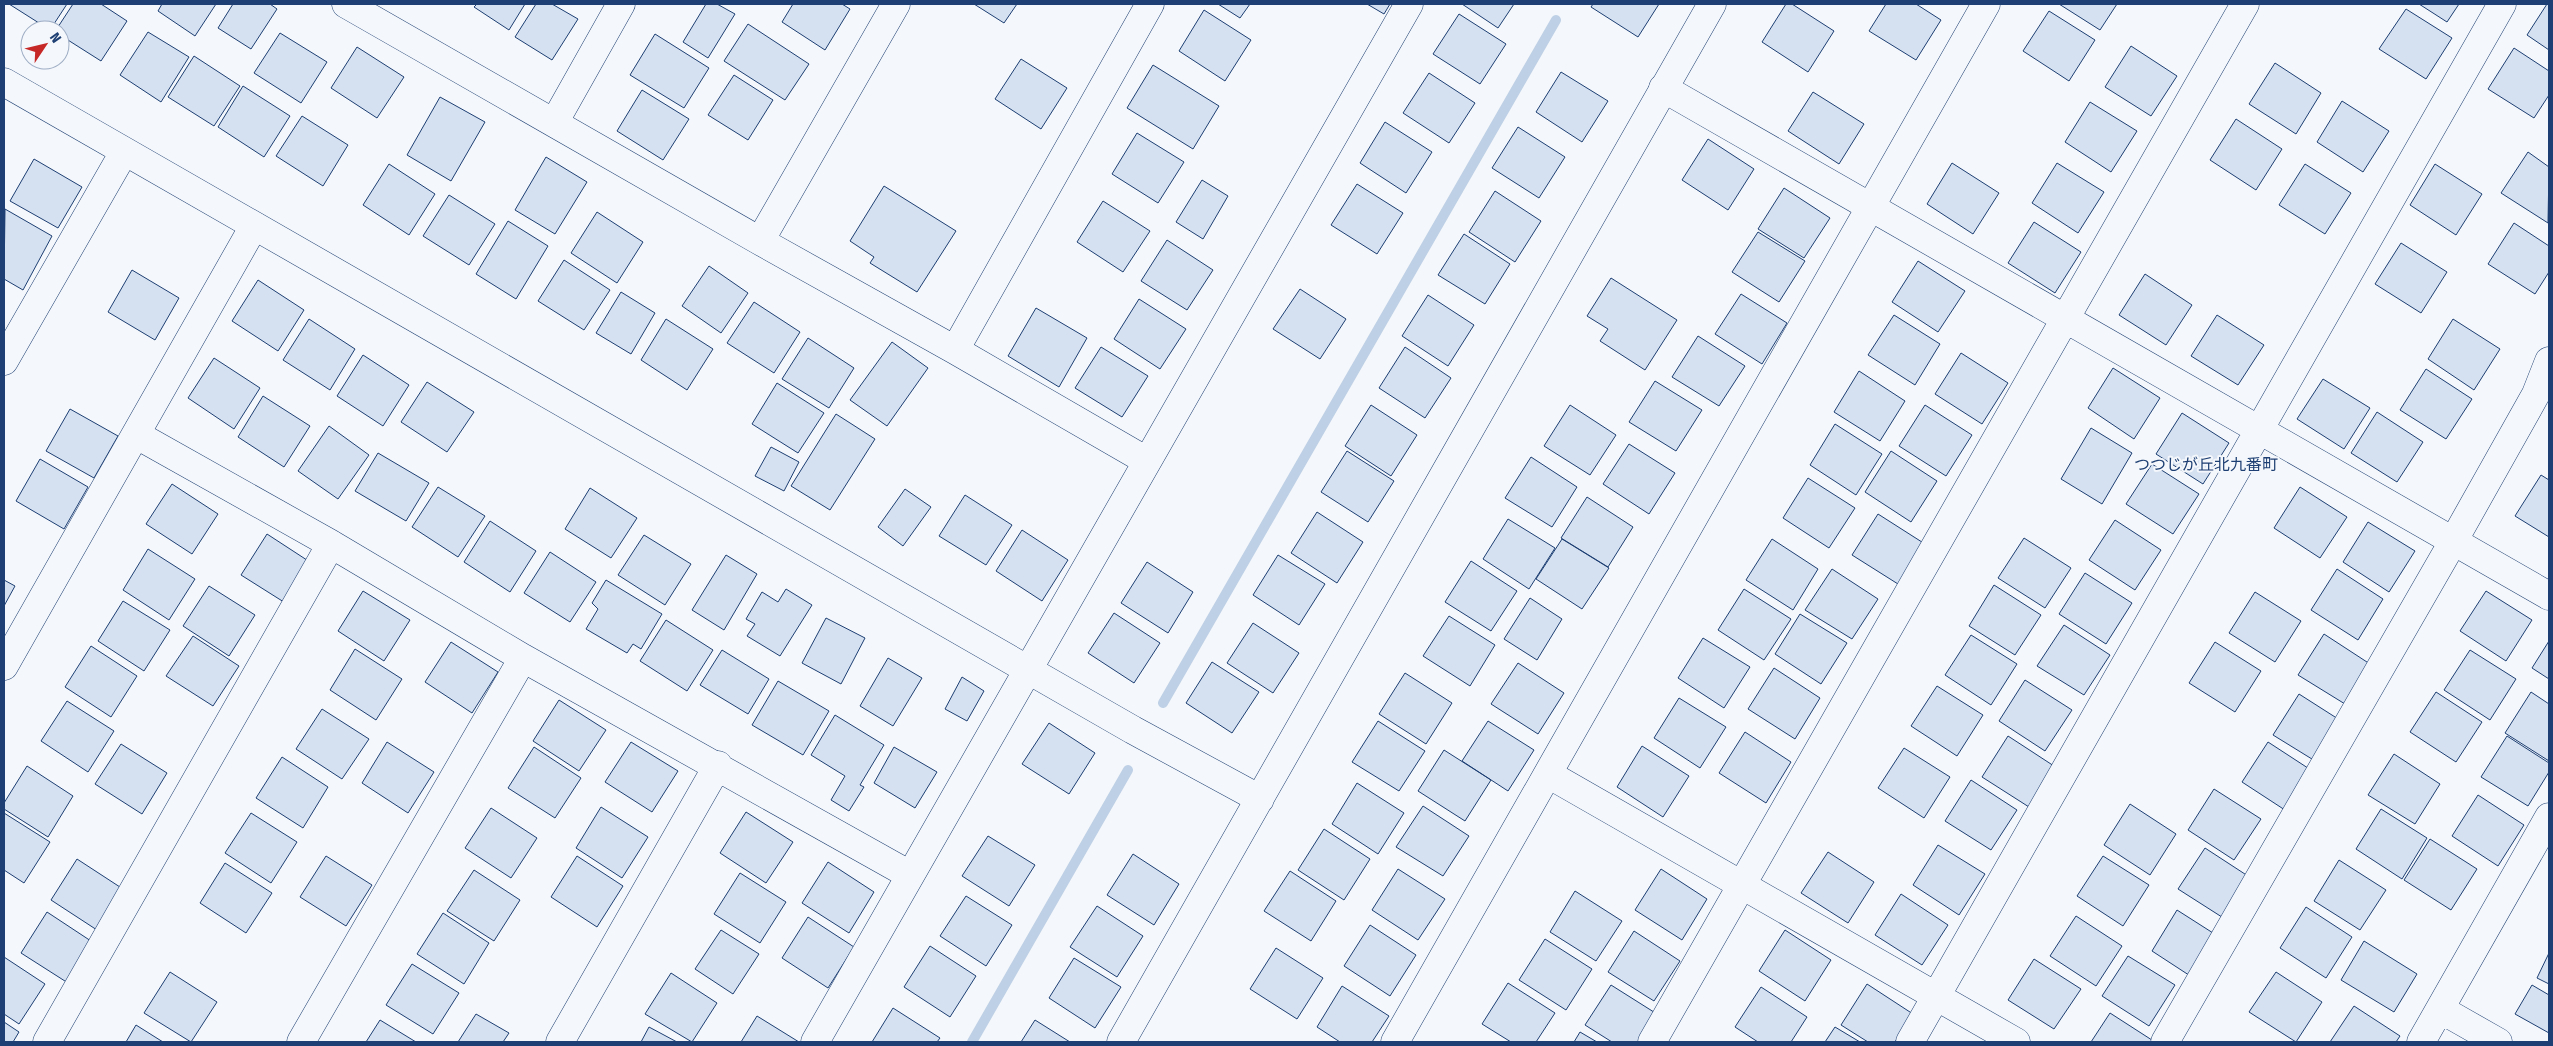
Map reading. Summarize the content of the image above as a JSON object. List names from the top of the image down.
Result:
{
  "districts": ["つつじが丘北九番町"],
  "north": "top right"
}
